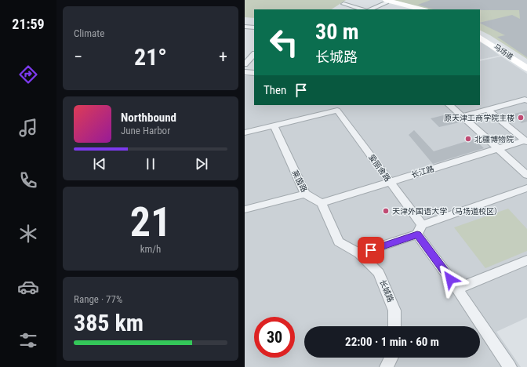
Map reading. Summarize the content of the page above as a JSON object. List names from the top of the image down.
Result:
{
  "streets": {
    "main road": ["马场道"],
    "street": [
      "爱丽舍路",
      "长江路",
      "莱茵路",
      "长城路"
    ]
  },
  "crossings": [
    ["爱丽舍路", "长江路"],
    ["爱丽舍路", "莱茵路"],
    ["长江路", "莱茵路"]
  ],
  "places": ["原天津工商学院主楼", "北疆博物院", "天津外国语大学（马场道校区）"],
  "page": {
    "tabs": "21:59",
    "tile": [
      "Climate",
      ["21", "km/h"],
      ["Range · 77%", "385 km"]
    ],
    "turn": ["30 m", "长城路"],
    "heat": ["−", "21°", "+"],
    "then": "Then",
    "song": ["Northbound", "June Harbor"],
    "limit": "30",
    "trip": "22:00 · 1 min · 60 m"
  }
}
